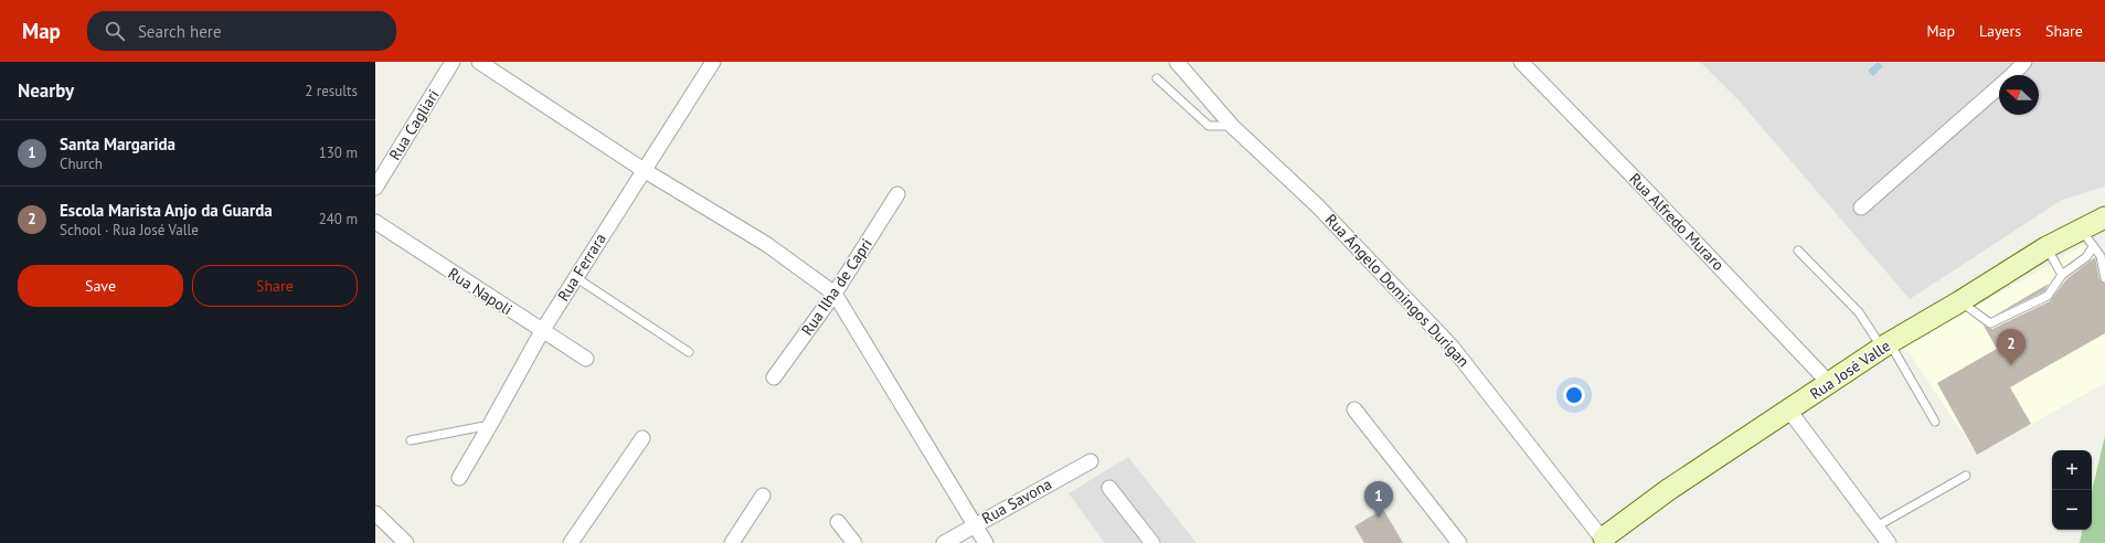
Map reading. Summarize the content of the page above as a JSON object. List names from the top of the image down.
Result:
{
  "streets": {
    "street": [
      "Rua Cagliari",
      "Rua Alfredo Muraro",
      "Rua Ferrara",
      "Rua Ilha de Capri",
      "Rua Ângelo Domingos Durigan",
      "Rua Napoli",
      "Rua José Valle",
      "Rua Savona"
    ]
  },
  "crossings": [
    ["Rua Alfredo Muraro", "Rua José Valle"],
    ["Rua Ferrara", "Rua Napoli"],
    ["Rua Ângelo Domingos Durigan", "Rua José Valle"]
  ],
  "north": "left",
  "page": {
    "header": "Map",
    "search": "Search here",
    "nav": ["Map", "Layers", "Share"],
    "heading": ["Nearby", "2 results"],
    "list": [
      {
        "mark": "1",
        "name": "Santa Margarida",
        "note": "Church",
        "value": "130 m"
      },
      {
        "mark": "2",
        "name": "Escola Marista Anjo da Guarda",
        "note": "School · Rua José Valle",
        "value": "240 m"
      }
    ],
    "buttons": ["Save", "Share"],
    "pins": ["2", "1"],
    "map_buttons": ["+", "−"]
  }
}
